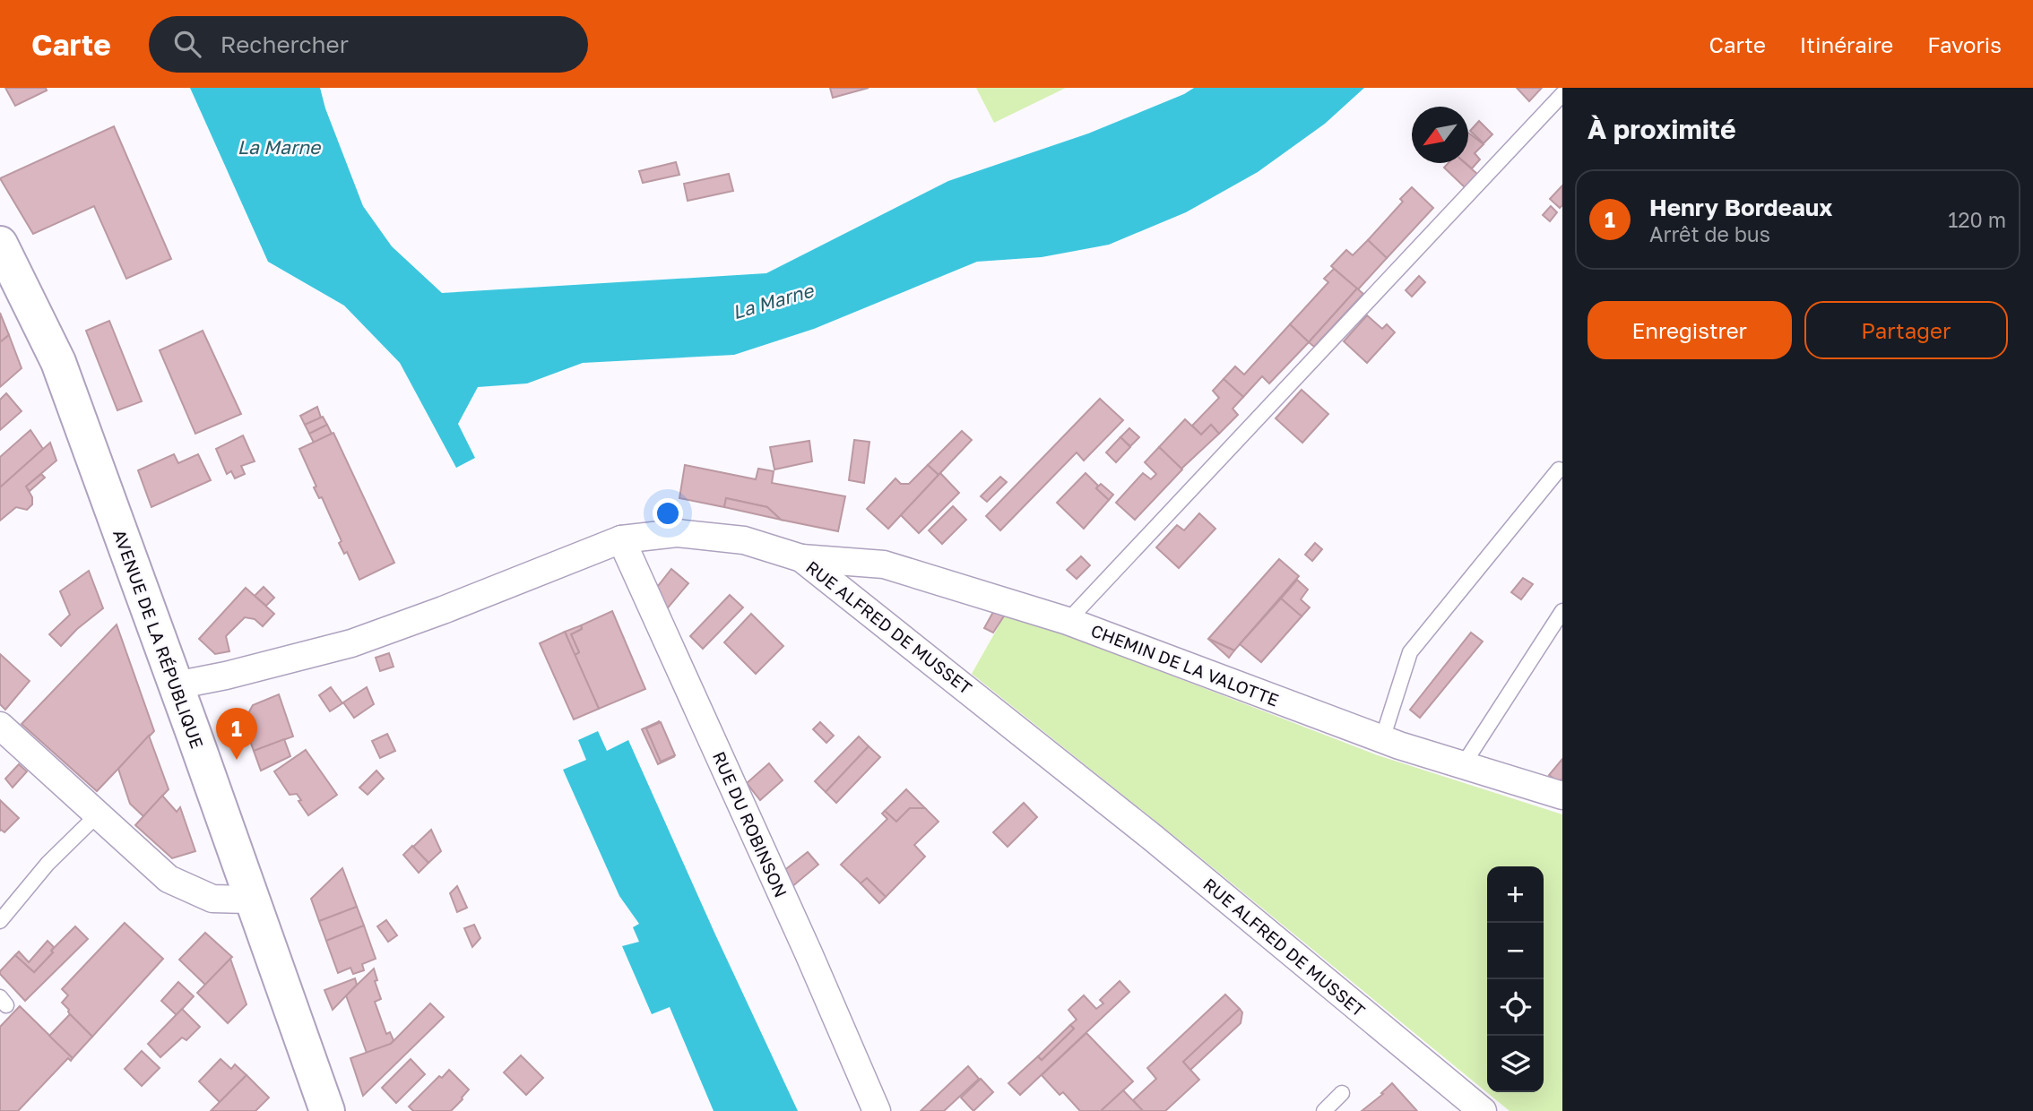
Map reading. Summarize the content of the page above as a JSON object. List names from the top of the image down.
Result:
{
  "streets": {
    "main road": ["AVENUE DE LA RÉPUBLIQUE"],
    "street": ["RUE ALFRED DE MUSSET", "CHEMIN DE LA VALOTTE", "RUE DU ROBINSON"]
  },
  "crossings": [
    ["RUE ALFRED DE MUSSET", "AVENUE DE LA RÉPUBLIQUE"],
    ["RUE ALFRED DE MUSSET", "CHEMIN DE LA VALOTTE"],
    ["RUE ALFRED DE MUSSET", "RUE DU ROBINSON"]
  ],
  "water": ["La Marne"],
  "north": "bottom left",
  "page": {
    "header": "Carte",
    "search": "Rechercher",
    "nav": ["Carte", "Itinéraire", "Favoris"],
    "heading": "À proximité",
    "list": [
      {
        "mark": "1",
        "name": "Henry Bordeaux",
        "note": "Arrêt de bus",
        "value": "120 m"
      }
    ],
    "buttons": ["Enregistrer", "Partager"],
    "pins": "1",
    "map_buttons": ["+", "−"]
  }
}
